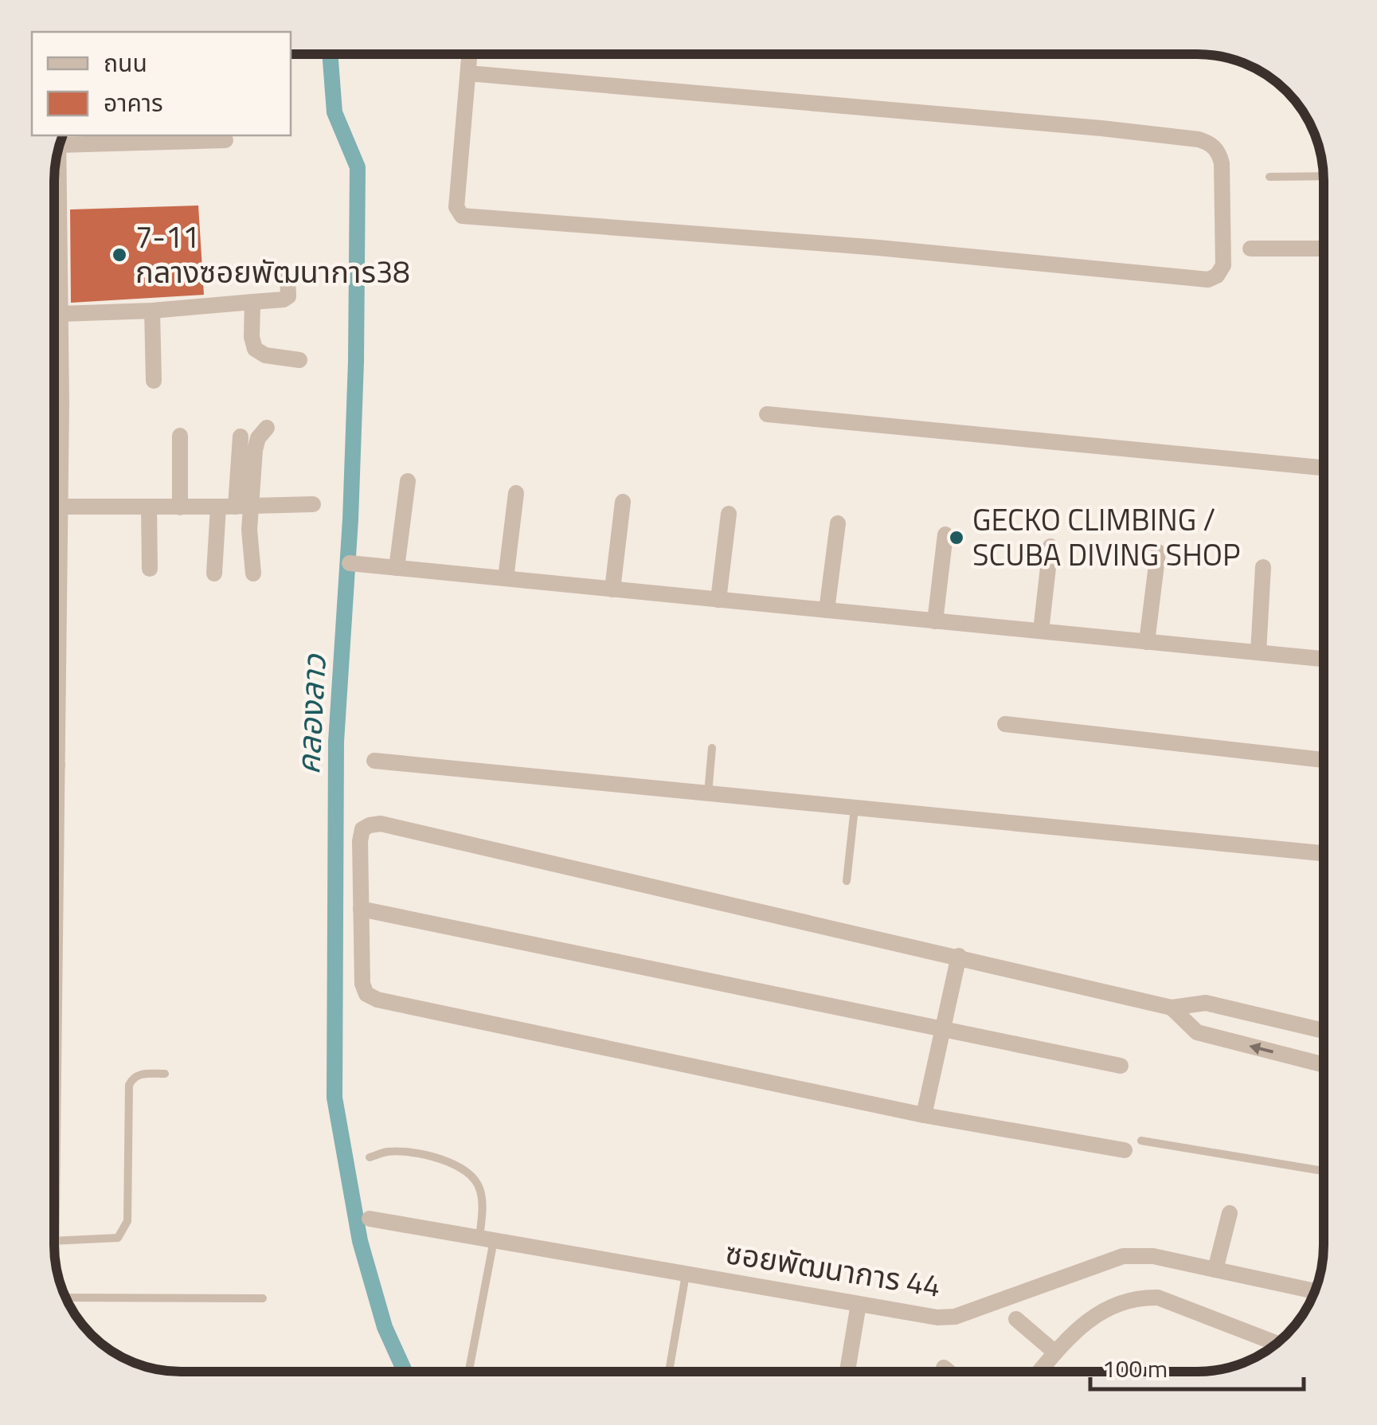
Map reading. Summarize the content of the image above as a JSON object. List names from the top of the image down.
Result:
{
  "streets": {
    "street": ["ซอยพัฒนาการ 44"]
  },
  "water": ["คลองลาว"],
  "places": ["7-11 กลางซอยพัฒนาการ38", "GECKO CLIMBING / SCUBA DIVING SHOP"],
  "legend": ["ถนน", "อาคาร"],
  "scale_bar": "100 m"
}
